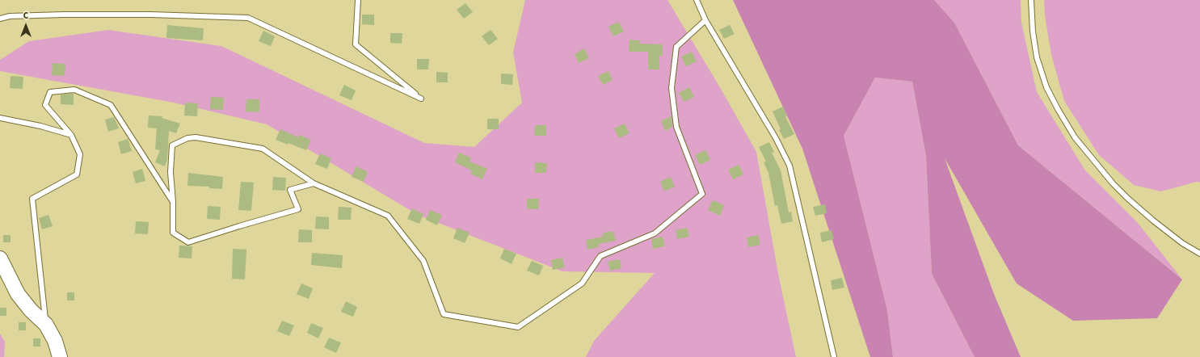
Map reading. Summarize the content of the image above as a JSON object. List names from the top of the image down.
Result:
{
  "north": "top"
}
